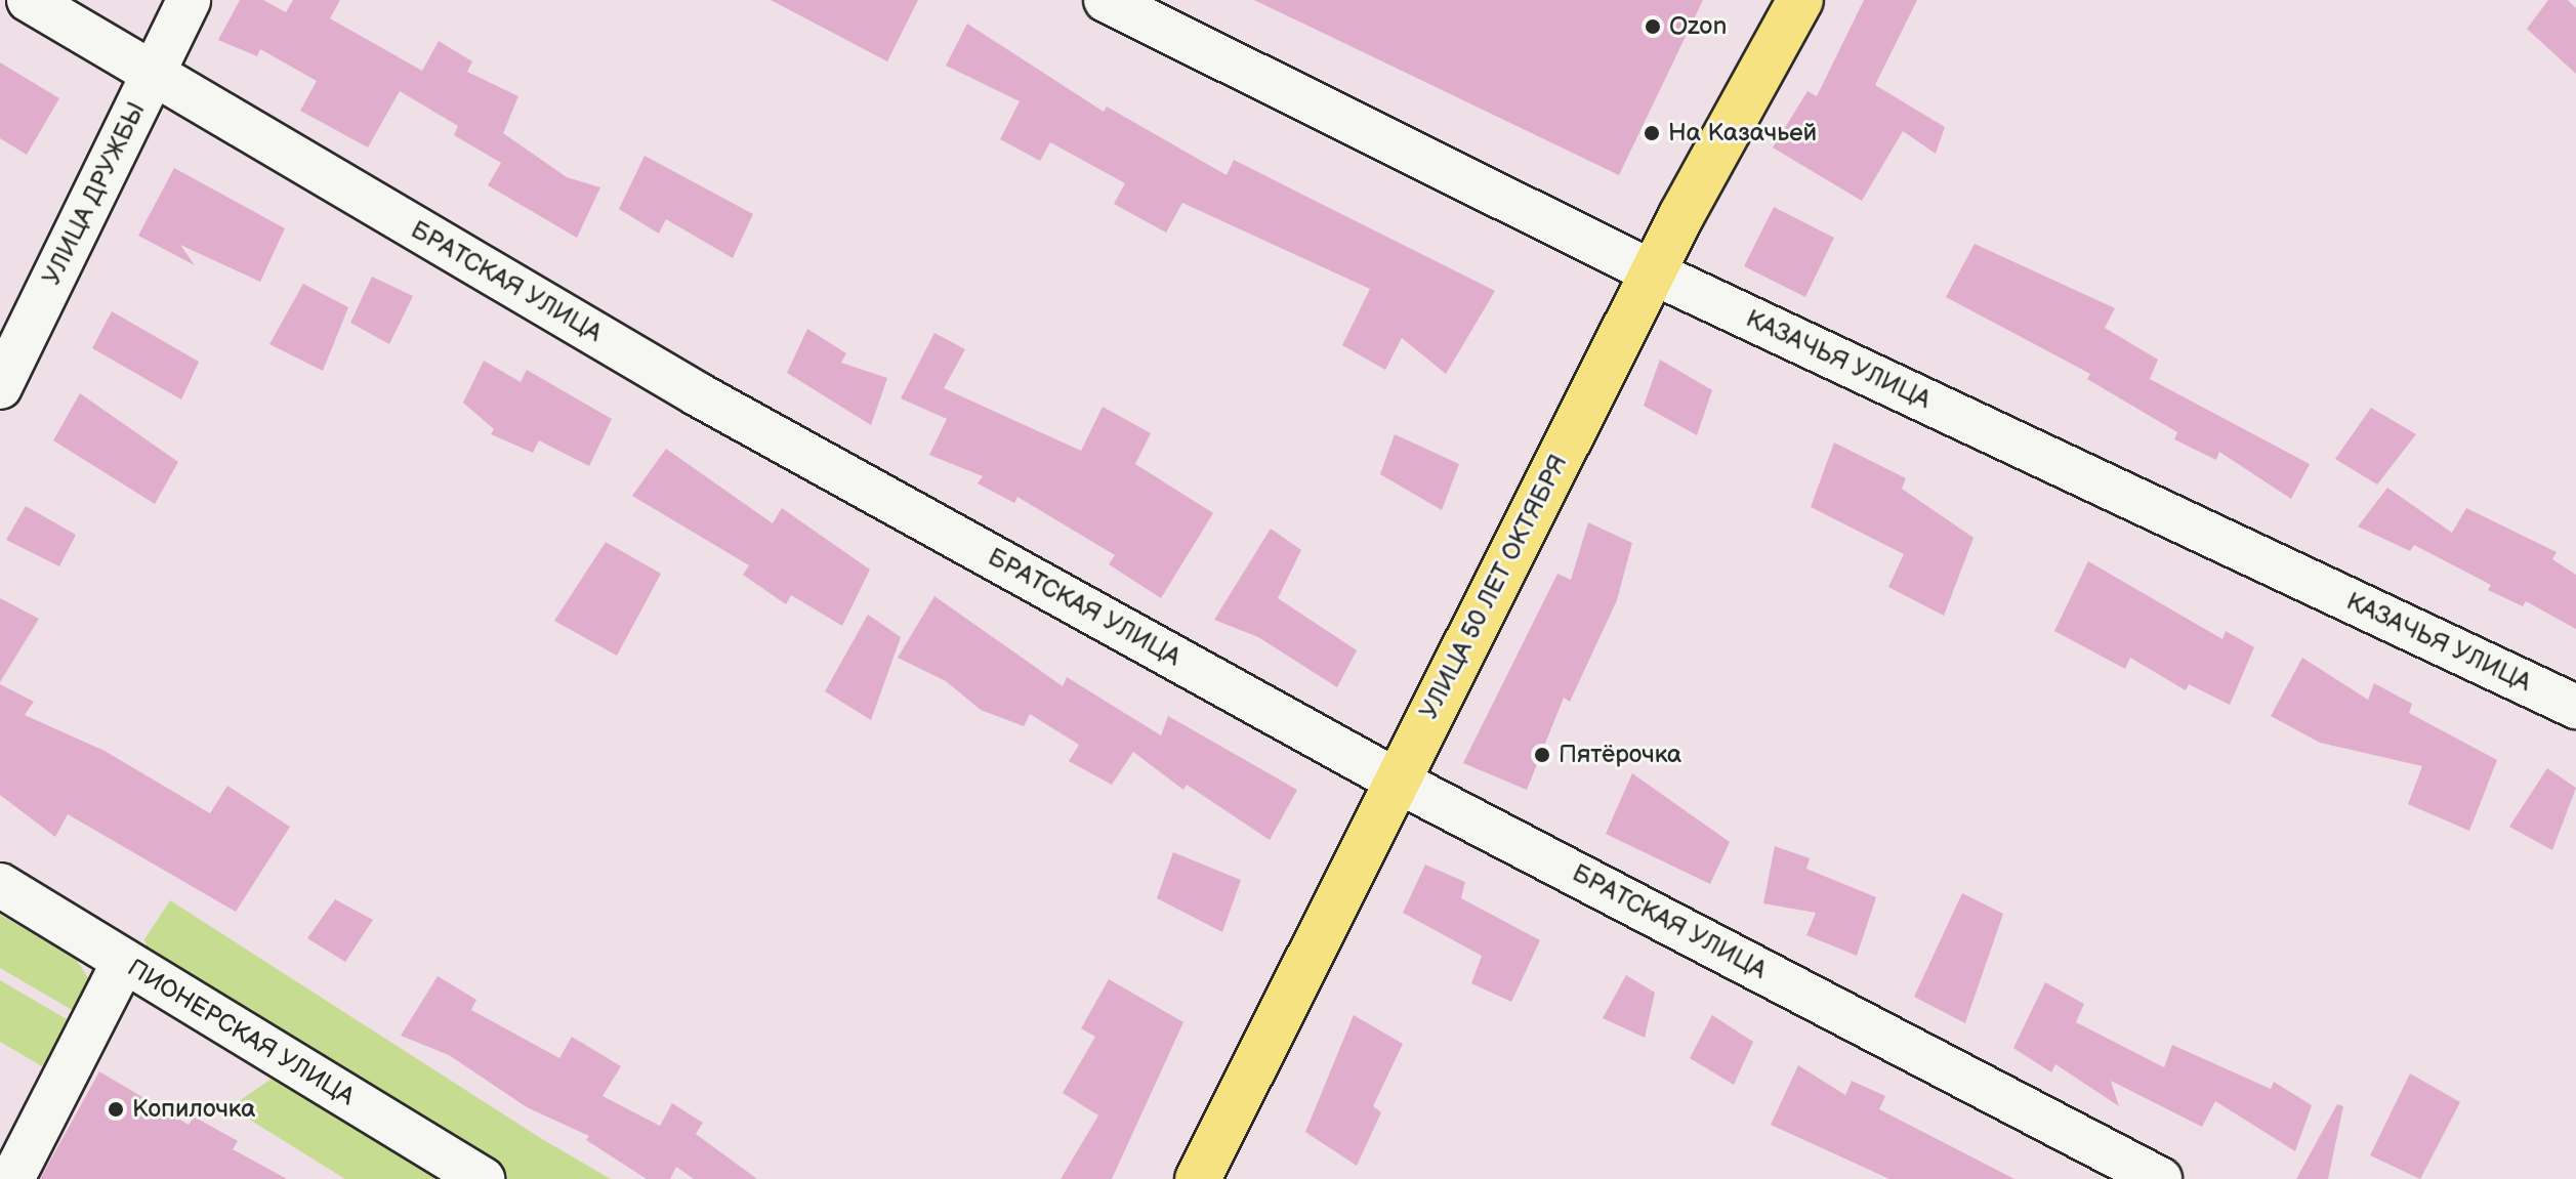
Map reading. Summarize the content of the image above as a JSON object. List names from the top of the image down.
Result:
{
  "streets": {
    "main road": ["УЛИЦА 50 ЛЕТ ОКТЯБРЯ"],
    "street": [
      "УЛИЦА ДРУЖБЫ",
      "БРАТСКАЯ УЛИЦА",
      "КАЗАЧЬЯ УЛИЦА",
      "ПИОНЕРСКАЯ УЛИЦА"
    ]
  },
  "crossings": [
    ["УЛИЦА ДРУЖБЫ", "БРАТСКАЯ УЛИЦА"],
    ["БРАТСКАЯ УЛИЦА", "УЛИЦА 50 ЛЕТ ОКТЯБРЯ"],
    ["КАЗАЧЬЯ УЛИЦА", "УЛИЦА 50 ЛЕТ ОКТЯБРЯ"]
  ],
  "places": [
    "Ozon",
    "На Казачьей",
    "Пятёрочка",
    "Копилочка"
  ]
}
